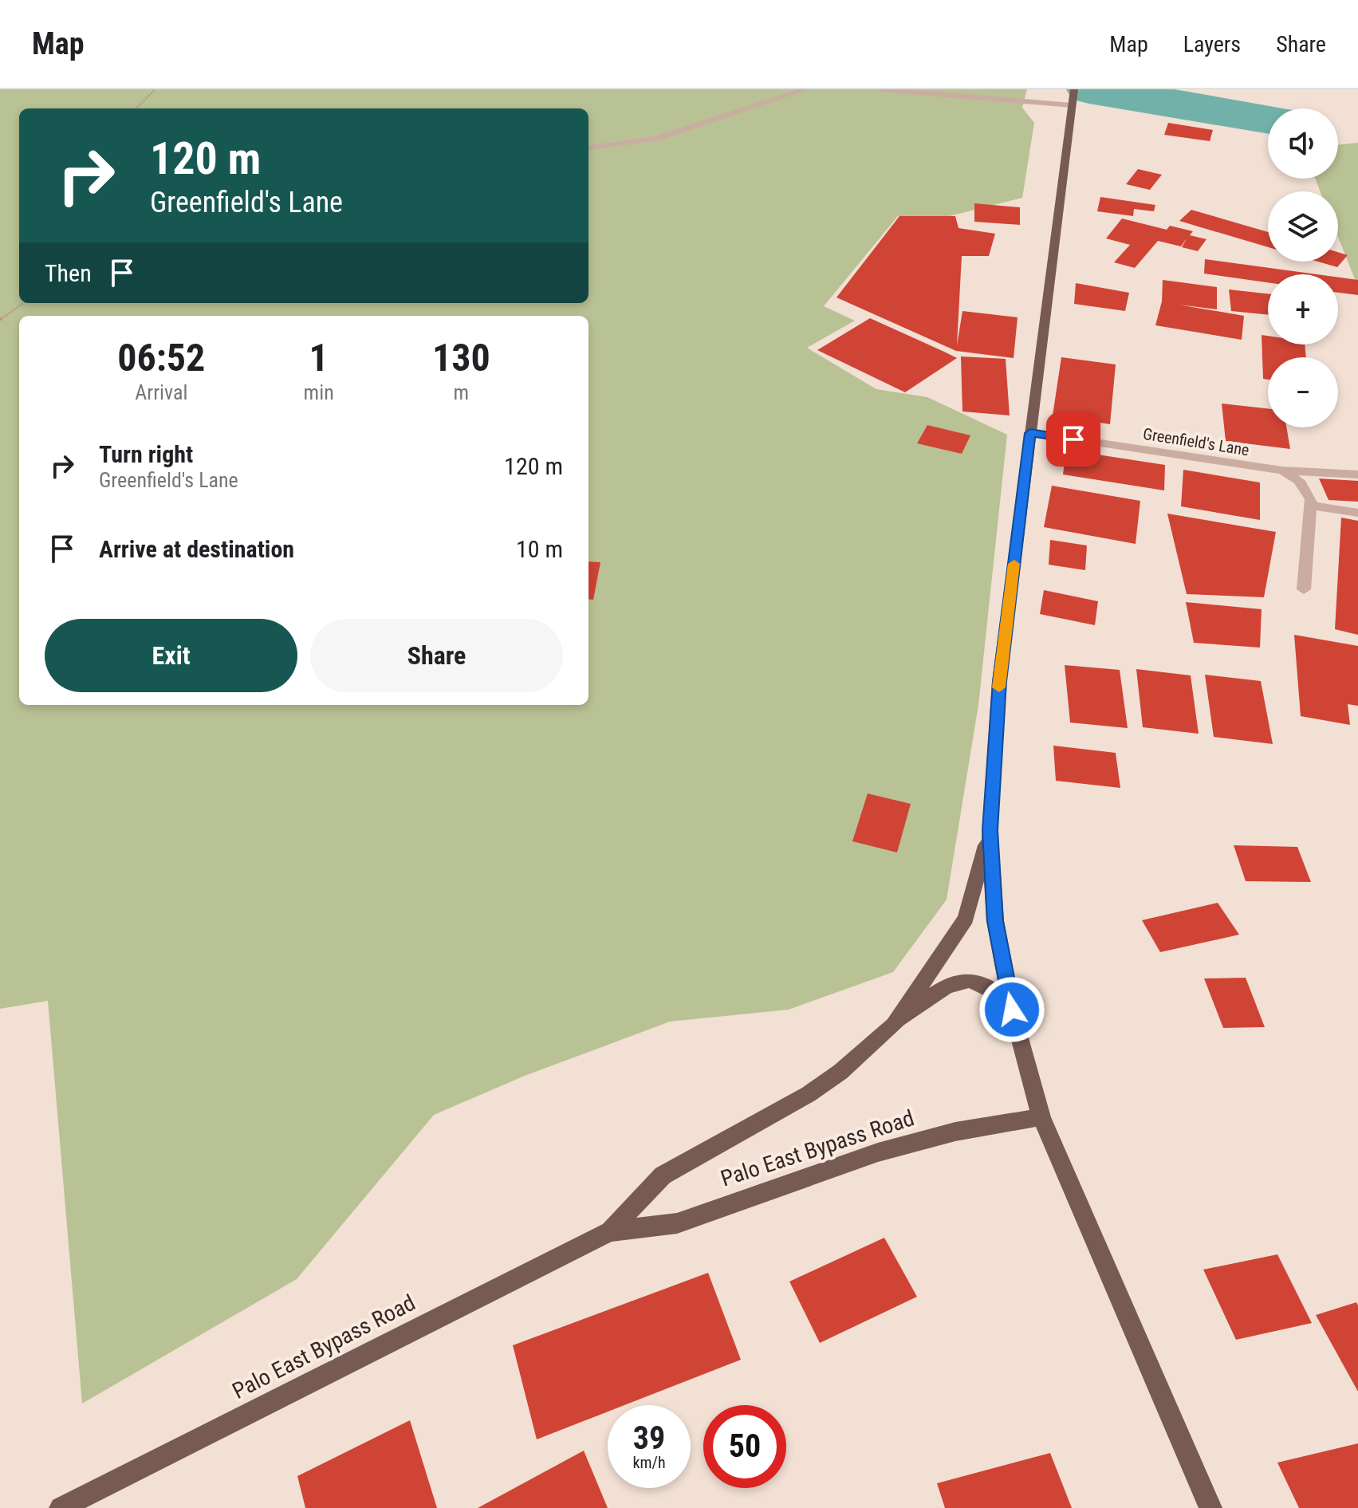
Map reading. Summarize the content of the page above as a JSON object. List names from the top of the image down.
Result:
{
  "streets": {
    "main road": ["Palo East Bypass Road"],
    "street": ["Greenfield's Lane"]
  },
  "page": {
    "header": "Map",
    "nav": ["Map", "Layers", "Share"],
    "map_buttons": ["+", "−"],
    "turn": ["120 m", "Greenfield's Lane"],
    "then": "Then",
    "eta": [
      "06:52",
      "Arrival",
      "1",
      "min",
      "130",
      "m"
    ],
    "list": [
      {
        "name": "Turn right",
        "note": "Greenfield's Lane",
        "value": "120 m"
      },
      {
        "name": "Arrive at destination",
        "value": "10 m"
      }
    ],
    "buttons": ["Exit", "Share"],
    "speed": "39 km/h",
    "limit": "50"
  }
}
